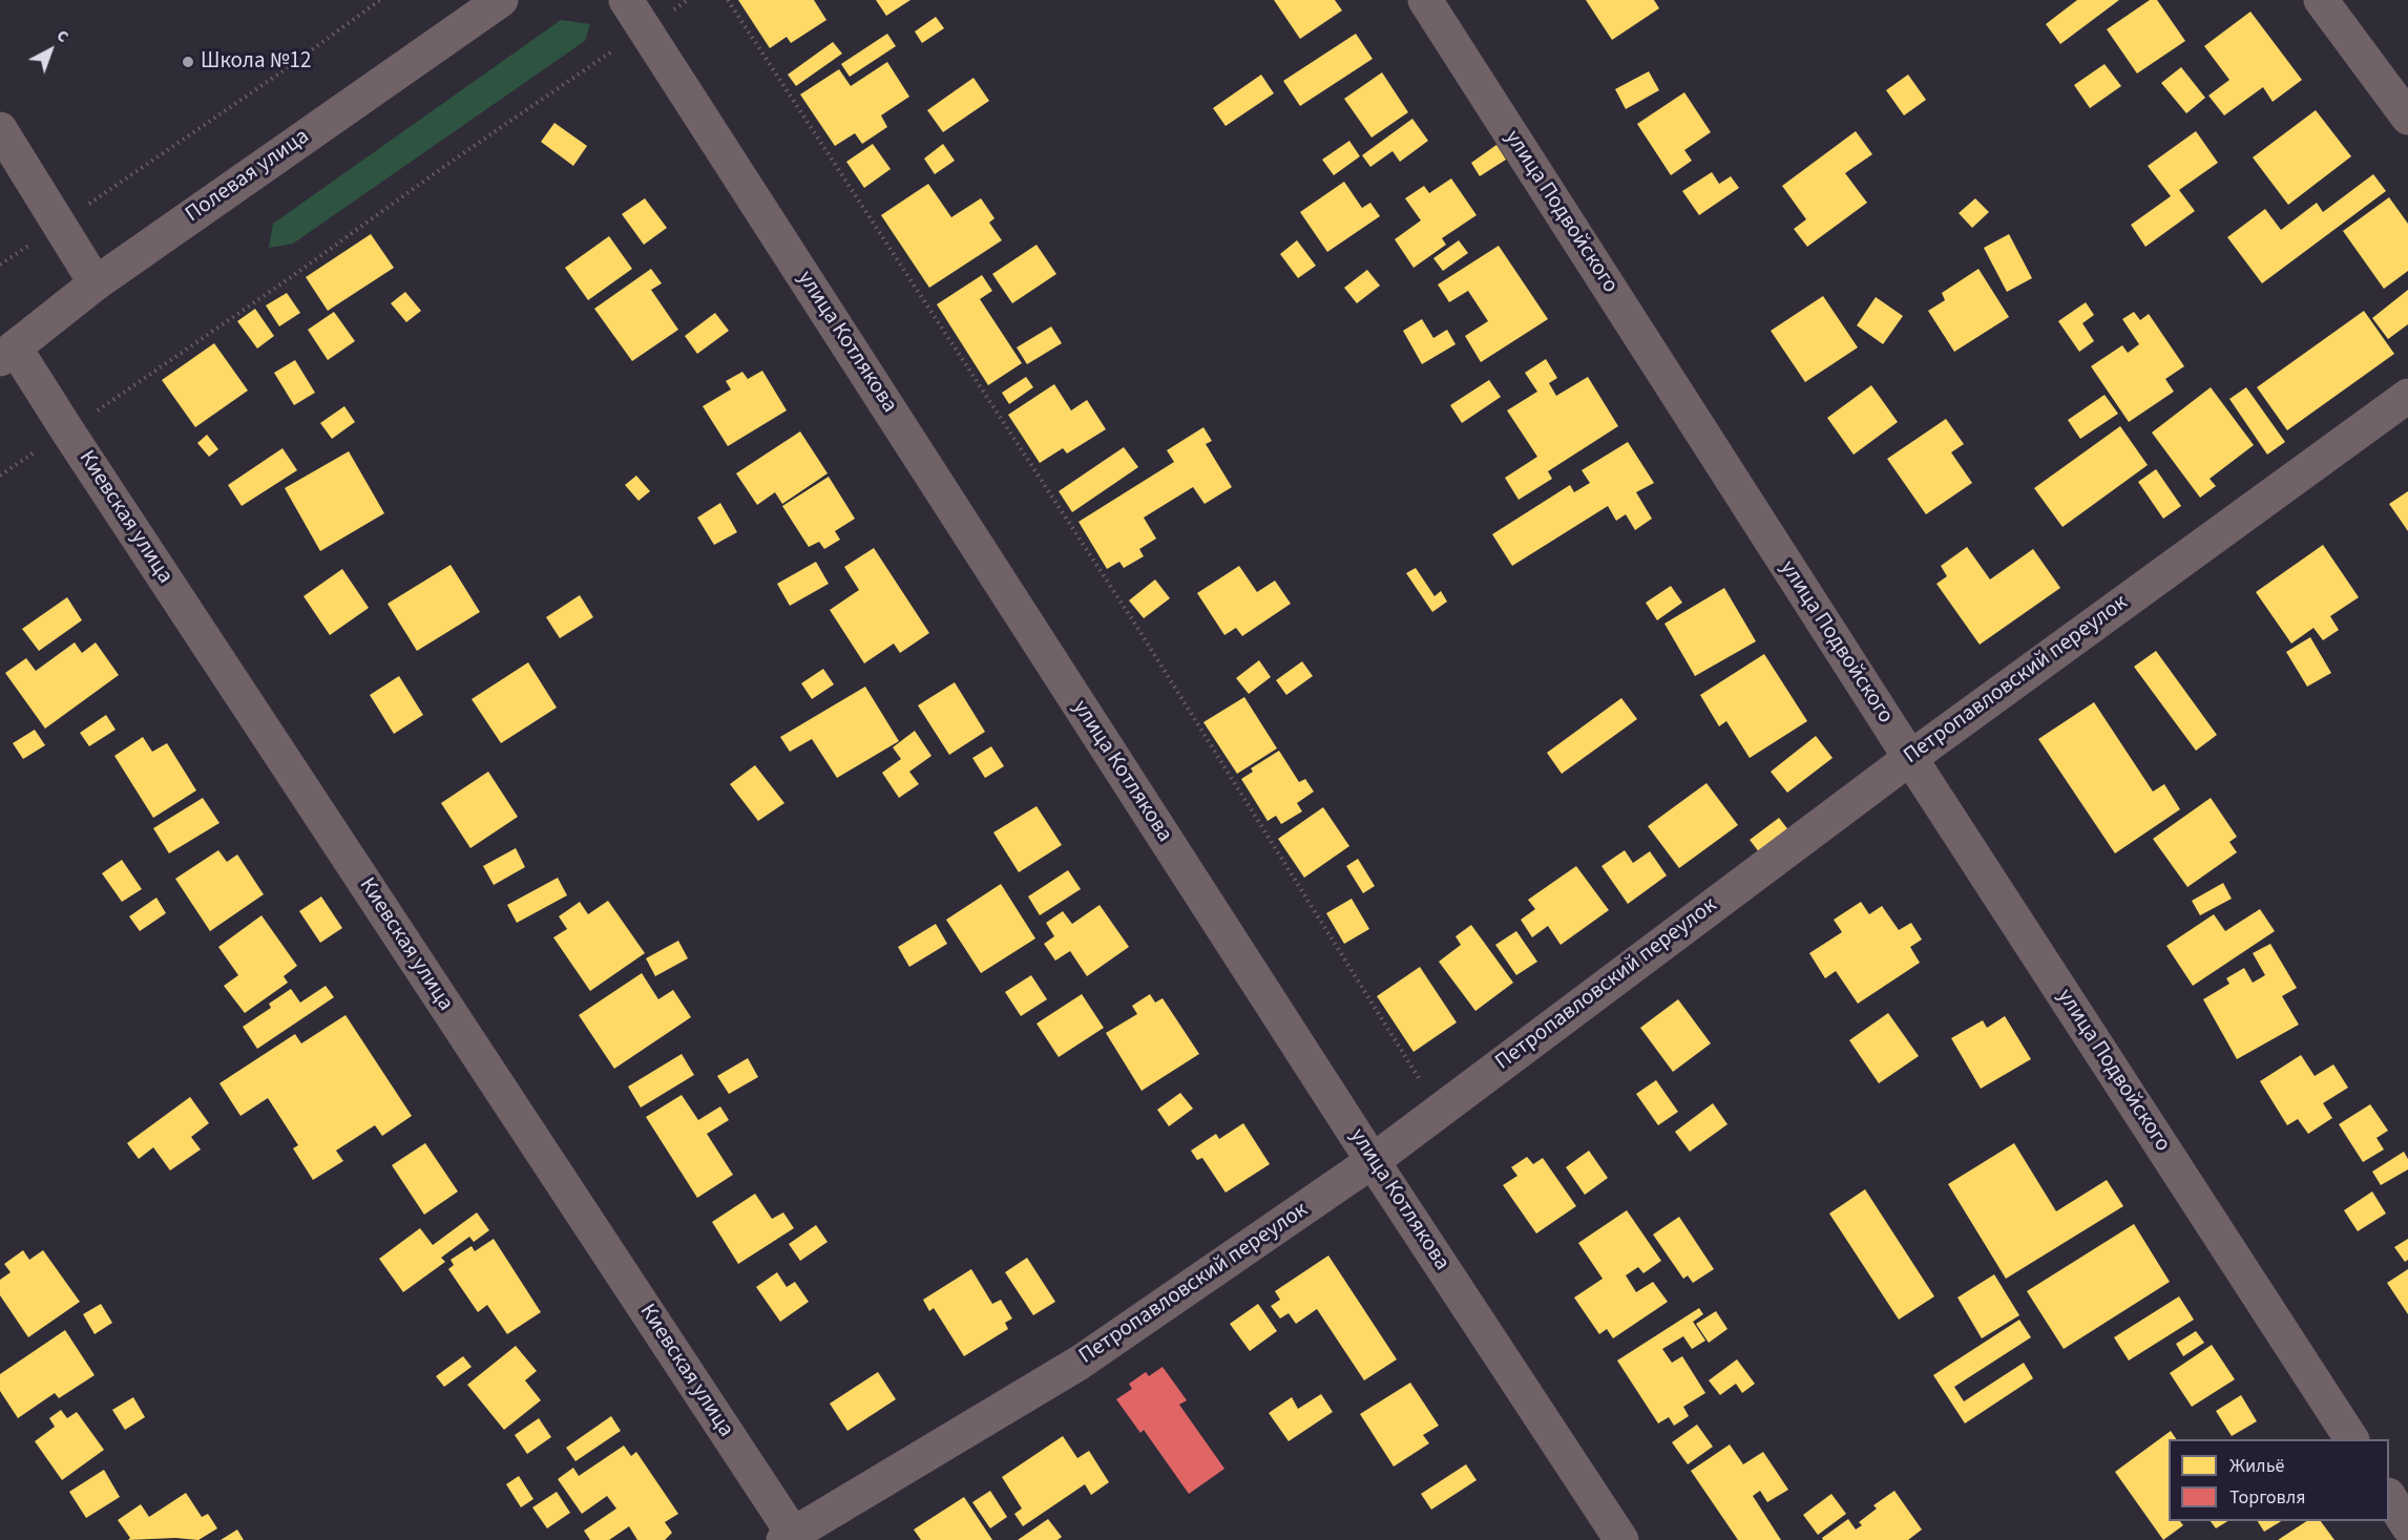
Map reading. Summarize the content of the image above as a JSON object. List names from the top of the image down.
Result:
{
  "streets": {
    "street": [
      "Полевая улица",
      "улица Подвойского",
      "улица Котлякова",
      "Киевская улица",
      "Петропавловский переулок"
    ]
  },
  "crossings": [
    ["Полевая улица", "Киевская улица"],
    ["улица Подвойского", "Петропавловский переулок"],
    ["улица Котлякова", "Петропавловский переулок"],
    ["Киевская улица", "Петропавловский переулок"]
  ],
  "places": ["Школа №12"],
  "legend": ["Жильё", "Торговля"],
  "north": "top right"
}
